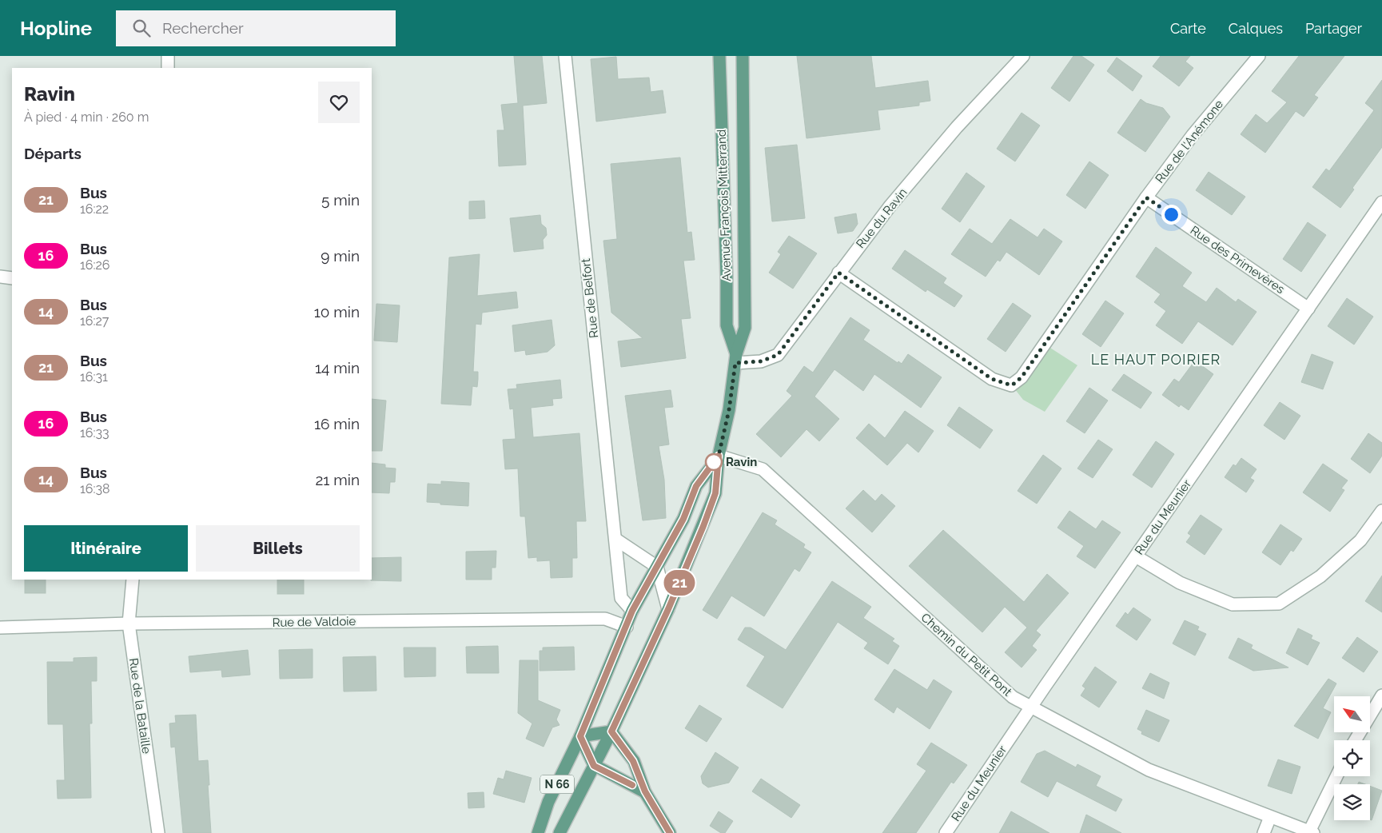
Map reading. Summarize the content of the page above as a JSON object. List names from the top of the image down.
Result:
{
  "streets": {
    "main road": ["Avenue François Mitterrand", "N 66"],
    "street": [
      "Rue de l'Anémone",
      "Rue du Ravin",
      "Rue des Primevères",
      "Rue de Belfort",
      "Rue du Meunier",
      "Rue de Valdoie",
      "Chemin du Petit Pont",
      "Rue de la Bataille"
    ]
  },
  "crossings": [
    ["Rue de l'Anémone", "Rue du Ravin"],
    ["Rue de l'Anémone", "Rue des Primevères"],
    ["Avenue François Mitterrand", "Rue du Ravin"],
    ["Avenue François Mitterrand", "Chemin du Petit Pont"],
    ["Avenue François Mitterrand", "N 66"],
    ["Rue des Primevères", "Rue du Meunier"],
    ["Rue de Belfort", "N 66"],
    ["Rue du Meunier", "Chemin du Petit Pont"],
    ["Rue de Valdoie", "Rue de la Bataille"],
    ["Rue de Valdoie", "N 66"]
  ],
  "districts": ["LE HAUT POIRIER"],
  "places": ["Ravin"],
  "lines": ["bus line 21"],
  "north": "top left",
  "page": {
    "header": "Hopline",
    "search": "Rechercher",
    "nav": ["Carte", "Calques", "Partager"],
    "on_map": "21",
    "heading": [
      ["Ravin", "À pied · 4 min · 260 m"],
      "Départs"
    ],
    "list": [
      {
        "mark": "21",
        "name": "Bus",
        "note": "16:22",
        "value": "5 min"
      },
      {
        "mark": "16",
        "name": "Bus",
        "note": "16:26",
        "value": "9 min"
      },
      {
        "mark": "14",
        "name": "Bus",
        "note": "16:27",
        "value": "10 min"
      },
      {
        "mark": "21",
        "name": "Bus",
        "note": "16:31",
        "value": "14 min"
      },
      {
        "mark": "16",
        "name": "Bus",
        "note": "16:33",
        "value": "16 min"
      },
      {
        "mark": "14",
        "name": "Bus",
        "note": "16:38",
        "value": "21 min"
      }
    ],
    "buttons": ["Itinéraire", "Billets"]
  }
}
